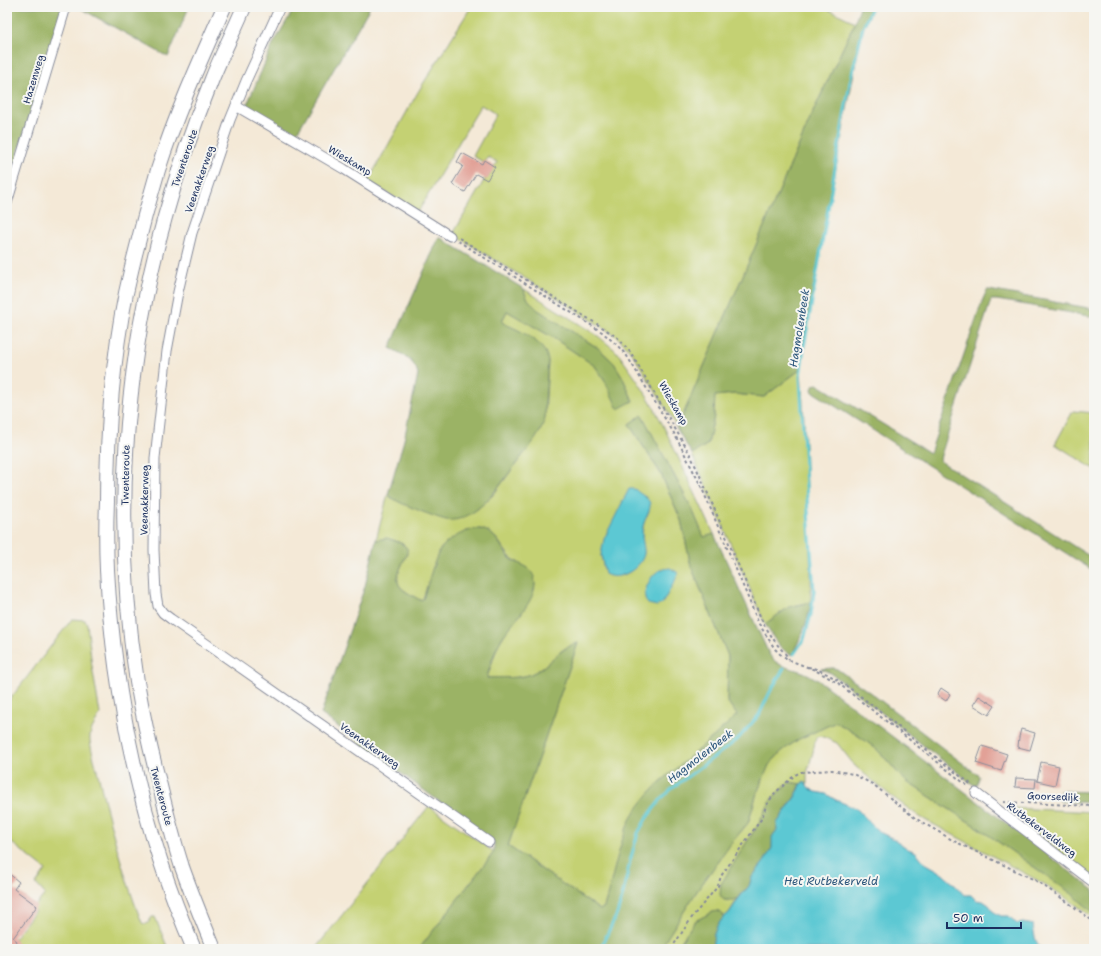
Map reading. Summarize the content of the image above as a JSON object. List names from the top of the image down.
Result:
{
  "streets": {
    "highway": ["Twenteroute"],
    "street": [
      "Hazenweg",
      "Wieskamp",
      "Veenakkerweg",
      "Rutbekerveldweg"
    ],
    "path": ["Goorsedijk"]
  },
  "crossings": [
    ["Wieskamp", "Veenakkerweg"],
    ["Wieskamp", "Rutbekerveldweg"],
    ["Goorsedijk", "Rutbekerveldweg"]
  ],
  "water": ["Hagmolenbeek", "Het Rutbekerveld"],
  "scale_bar": "50 m"
}
